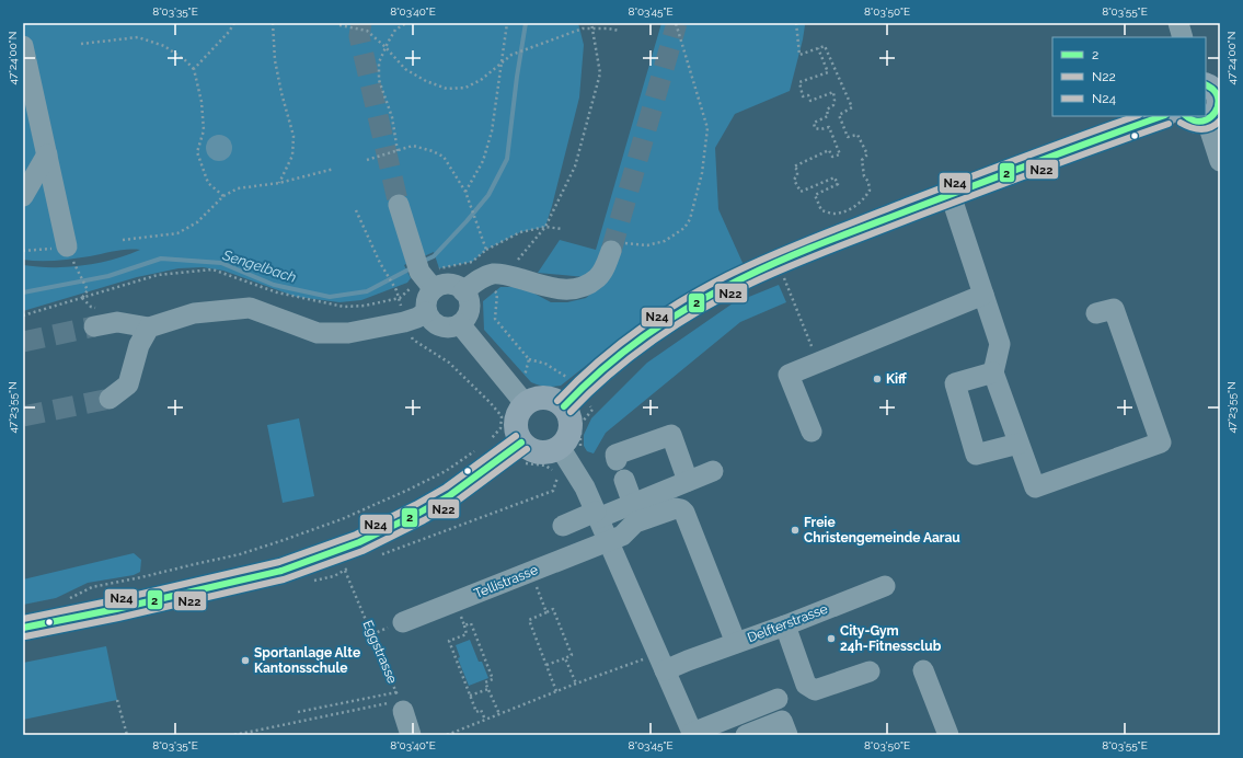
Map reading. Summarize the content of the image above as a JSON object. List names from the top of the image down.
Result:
{
  "streets": {
    "street": ["Tellistrasse", "Delfterstrasse"],
    "path": ["Eggstrasse"]
  },
  "crossings": [
    ["Tellistrasse", "Delfterstrasse"]
  ],
  "water": ["Sengelbach"],
  "places": [
    "Kiff",
    "Freie Christengemeinde Aarau",
    "City-Gym 24h-Fitnessclub",
    "Sportanlage Alte Kantonsschule"
  ],
  "lines": ["transit line 2", "transit line N24", "transit line N22"],
  "legend": ["2", "N22", "N24"],
  "coordinates": [
    "8°03'35\"E",
    "8°03'40\"E",
    "8°03'45\"E",
    "8°03'50\"E",
    "8°03'55\"E",
    "47°24'00\"N",
    "47°23'55\"N"
  ]
}
